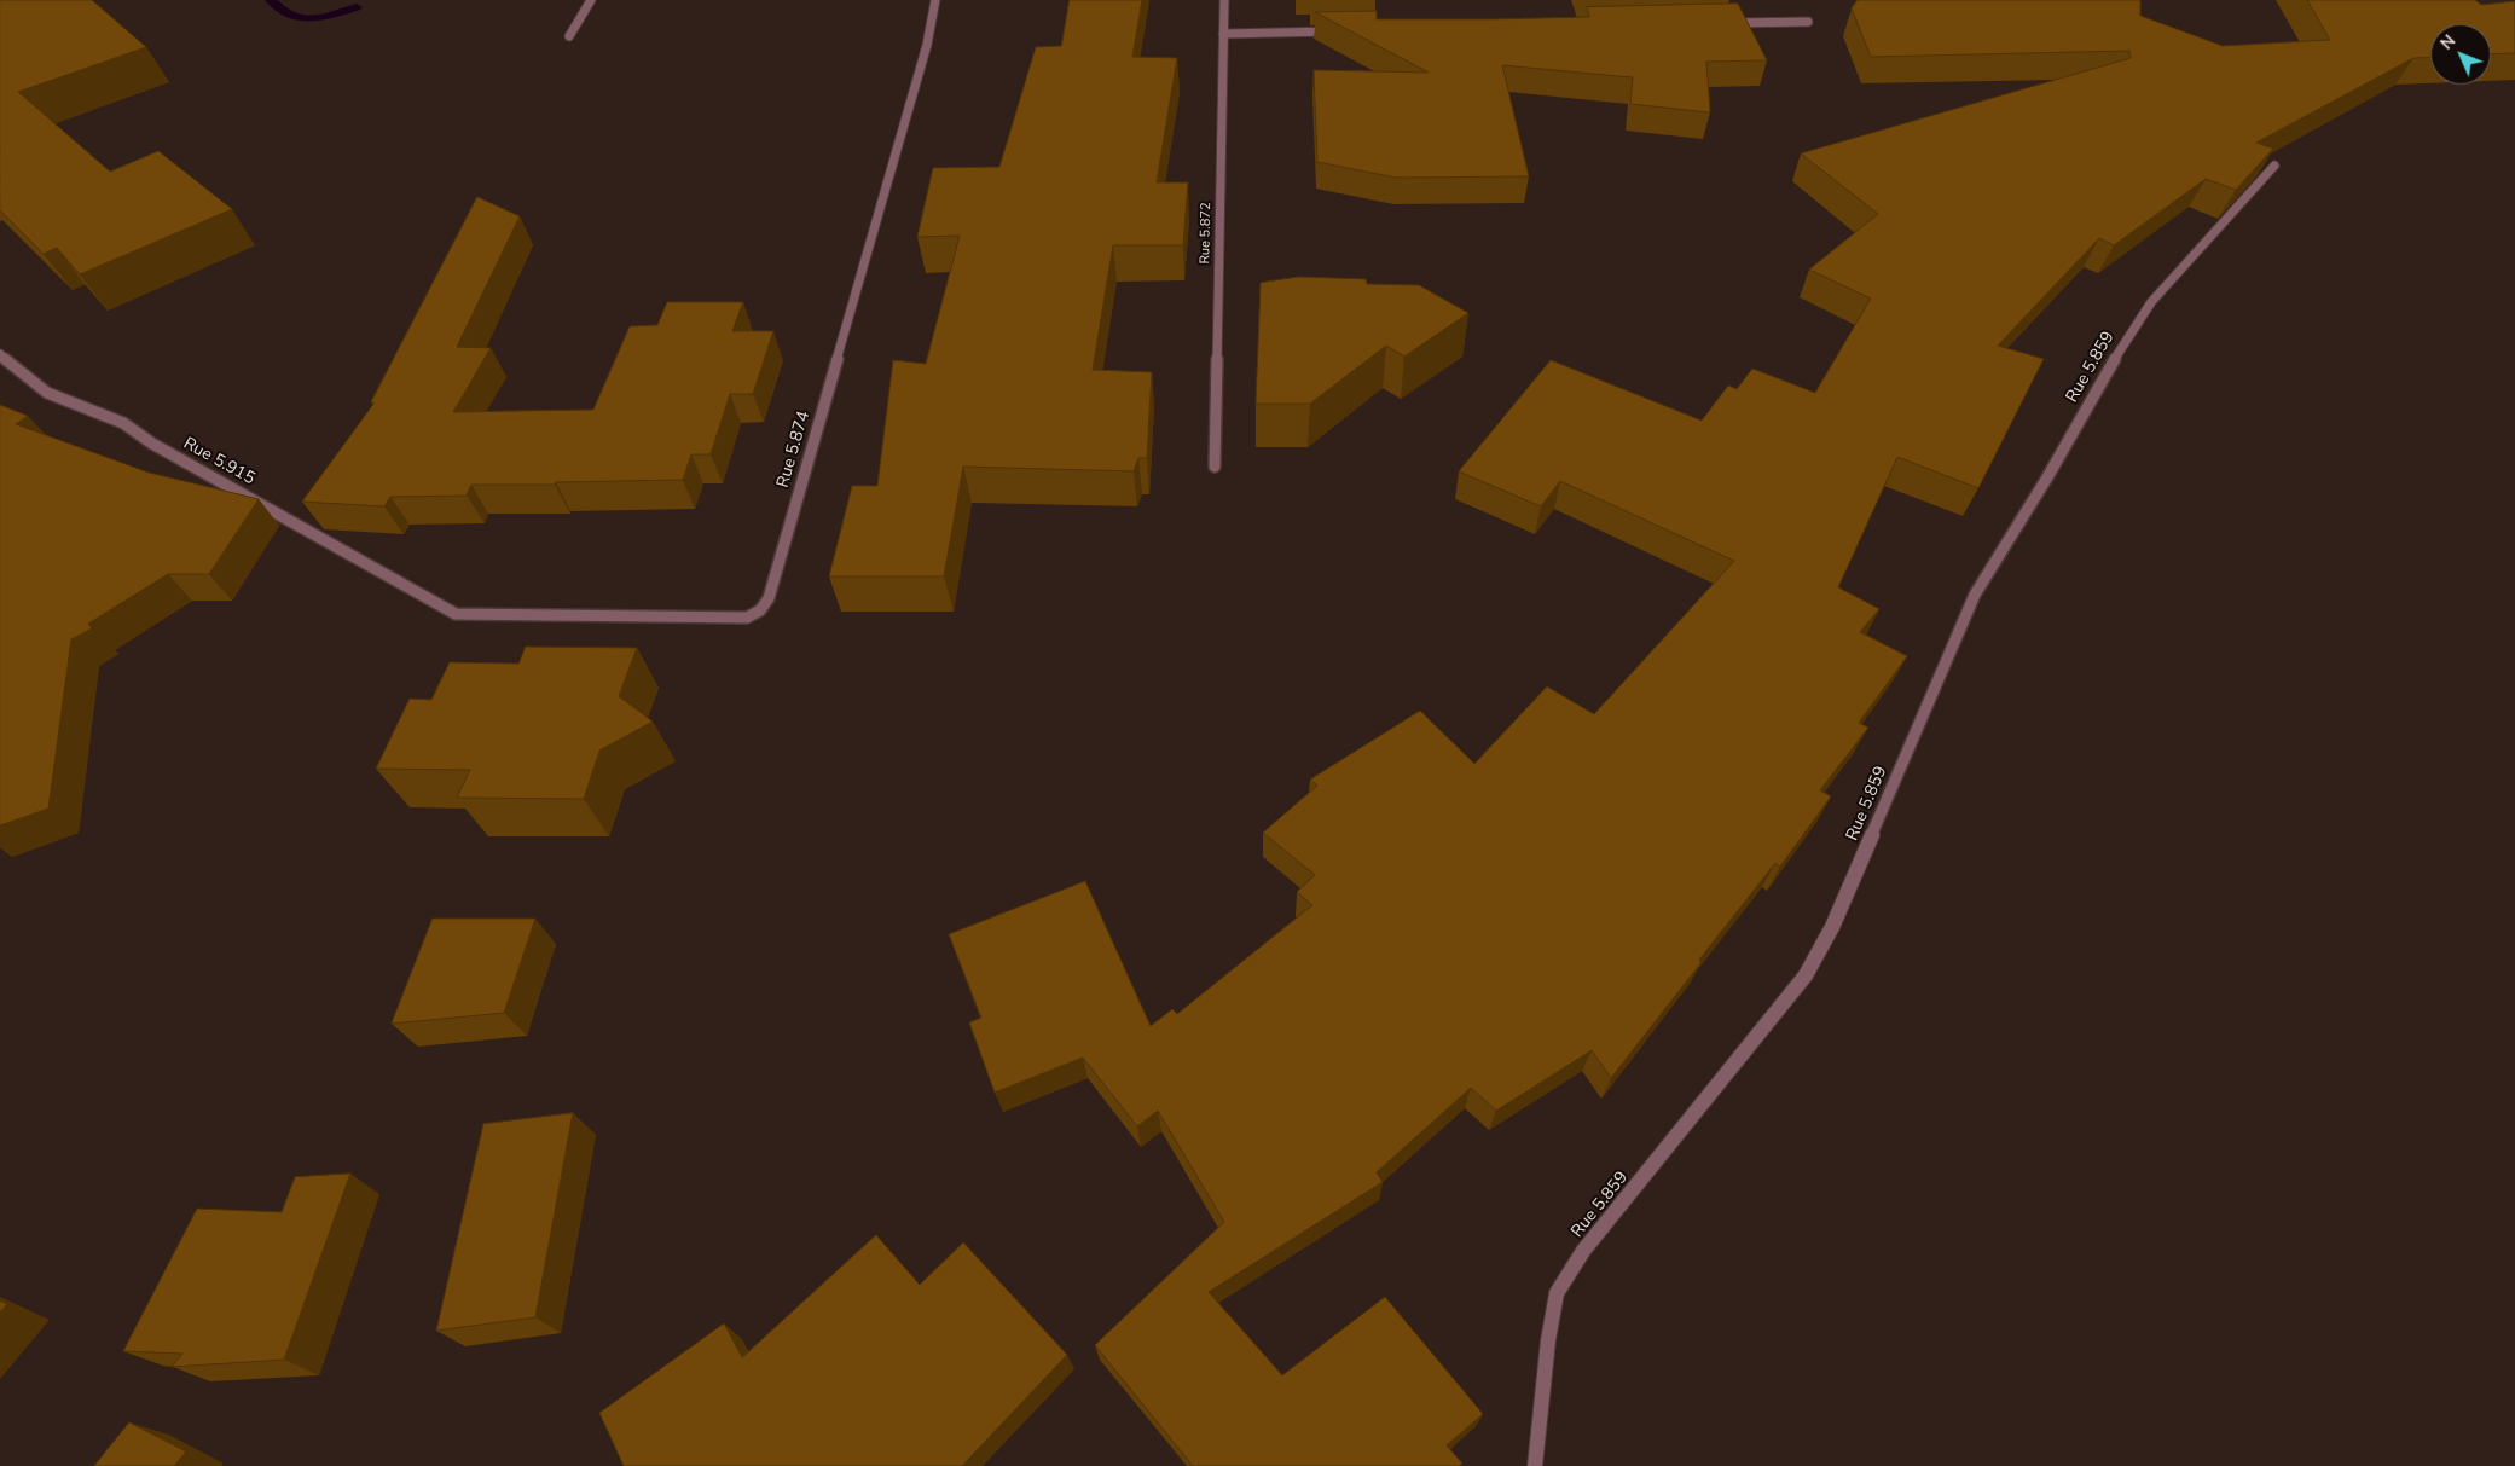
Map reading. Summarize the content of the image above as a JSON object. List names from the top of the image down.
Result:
{
  "streets": {
    "street": [
      "Rue 5.872",
      "Rue 5.859",
      "Rue 5.874",
      "Rue 5.915"
    ]
  },
  "crossings": [
    ["Rue 5.874", "Rue 5.915"]
  ],
  "north": "top left"
}
